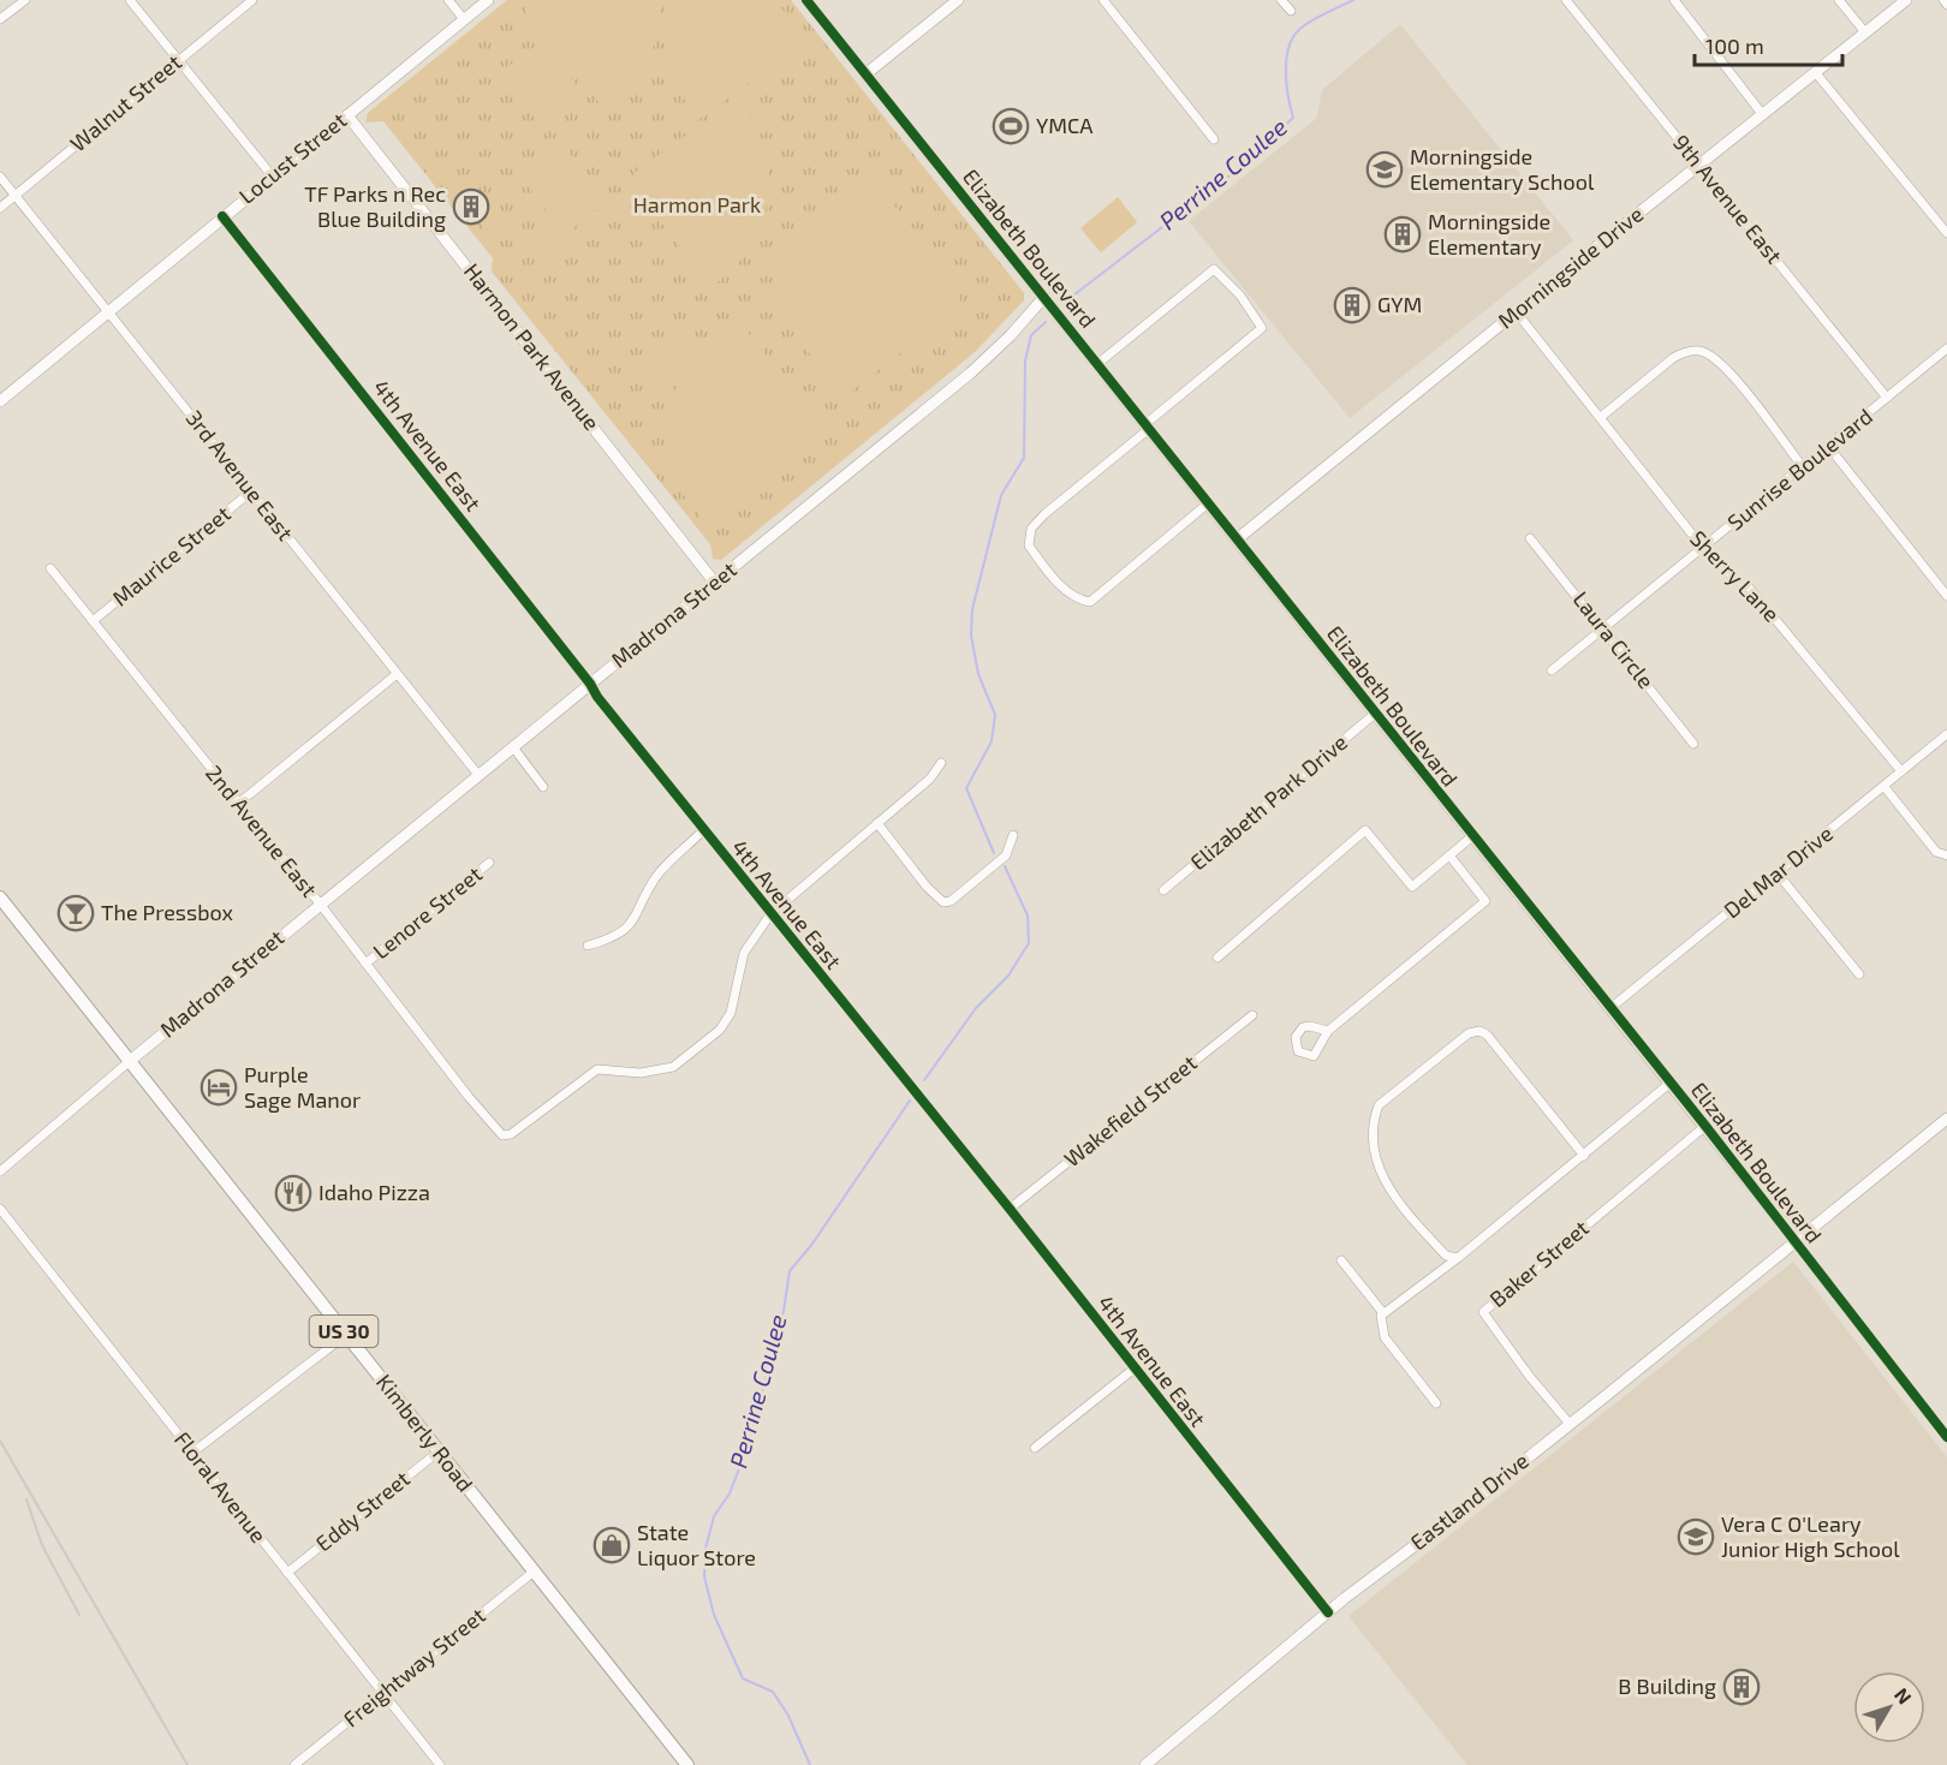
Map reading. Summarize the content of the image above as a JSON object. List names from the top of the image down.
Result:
{
  "streets": {
    "main road": ["US 30", "Kimberly Road"],
    "street": [
      "Walnut Street",
      "Locust Street",
      "9th Avenue East",
      "Elizabeth Boulevard",
      "Morningside Drive",
      "Harmon Park Avenue",
      "4th Avenue East",
      "Sunrise Boulevard",
      "3rd Avenue East",
      "Maurice Street",
      "Sherry Lane",
      "Madrona Street",
      "Laura Circle",
      "Elizabeth Park Drive",
      "2nd Avenue East",
      "Del Mar Drive",
      "Lenore Street",
      "Wakefield Street",
      "Baker Street",
      "Floral Avenue",
      "Eastland Drive",
      "Eddy Street",
      "Freightway Street"
    ]
  },
  "crossings": [
    ["Walnut Street", "3rd Avenue East"],
    ["Locust Street", "Harmon Park Avenue"],
    ["Locust Street", "4th Avenue East"],
    ["Locust Street", "3rd Avenue East"],
    ["9th Avenue East", "Morningside Drive"],
    ["9th Avenue East", "Sunrise Boulevard"],
    ["Elizabeth Boulevard", "Morningside Drive"],
    ["Elizabeth Boulevard", "Madrona Street"],
    ["Elizabeth Boulevard", "Elizabeth Park Drive"],
    ["Elizabeth Boulevard", "Del Mar Drive"],
    ["Elizabeth Boulevard", "Baker Street"],
    ["Elizabeth Boulevard", "Eastland Drive"],
    ["Morningside Drive", "Sherry Lane"],
    ["Harmon Park Avenue", "Madrona Street"],
    ["4th Avenue East", "Madrona Street"],
    ["4th Avenue East", "2nd Avenue East"],
    ["4th Avenue East", "Wakefield Street"],
    ["4th Avenue East", "Eastland Drive"],
    ["Sunrise Boulevard", "Sherry Lane"],
    ["Sunrise Boulevard", "Laura Circle"],
    ["3rd Avenue East", "Maurice Street"],
    ["3rd Avenue East", "Madrona Street"],
    ["Maurice Street", "2nd Avenue East"],
    ["Sherry Lane", "Del Mar Drive"],
    ["Madrona Street", "2nd Avenue East"],
    ["Madrona Street", "Kimberly Road"],
    ["2nd Avenue East", "Lenore Street"],
    ["Baker Street", "Eastland Drive"],
    ["Kimberly Road", "Eddy Street"],
    ["Kimberly Road", "Freightway Street"],
    ["Floral Avenue", "Eddy Street"],
    ["Floral Avenue", "Freightway Street"]
  ],
  "water": ["Perrine Coulee"],
  "parks": ["Harmon Park"],
  "places": {
    "sports": ["YMCA"],
    "school or university": ["Morningside Elementary School", "Vera C O'Leary Junior High School"],
    "building": [
      "TF Parks n Rec Blue Building",
      "Morningside Elementary",
      "GYM",
      "B Building"
    ],
    "bar": ["The Pressbox"],
    "hotel": ["Purple Sage Manor"],
    "restaurant": ["Idaho Pizza"],
    "shop": ["State Liquor Store"]
  },
  "scale_bar": "100 m",
  "north": "top right"
}
